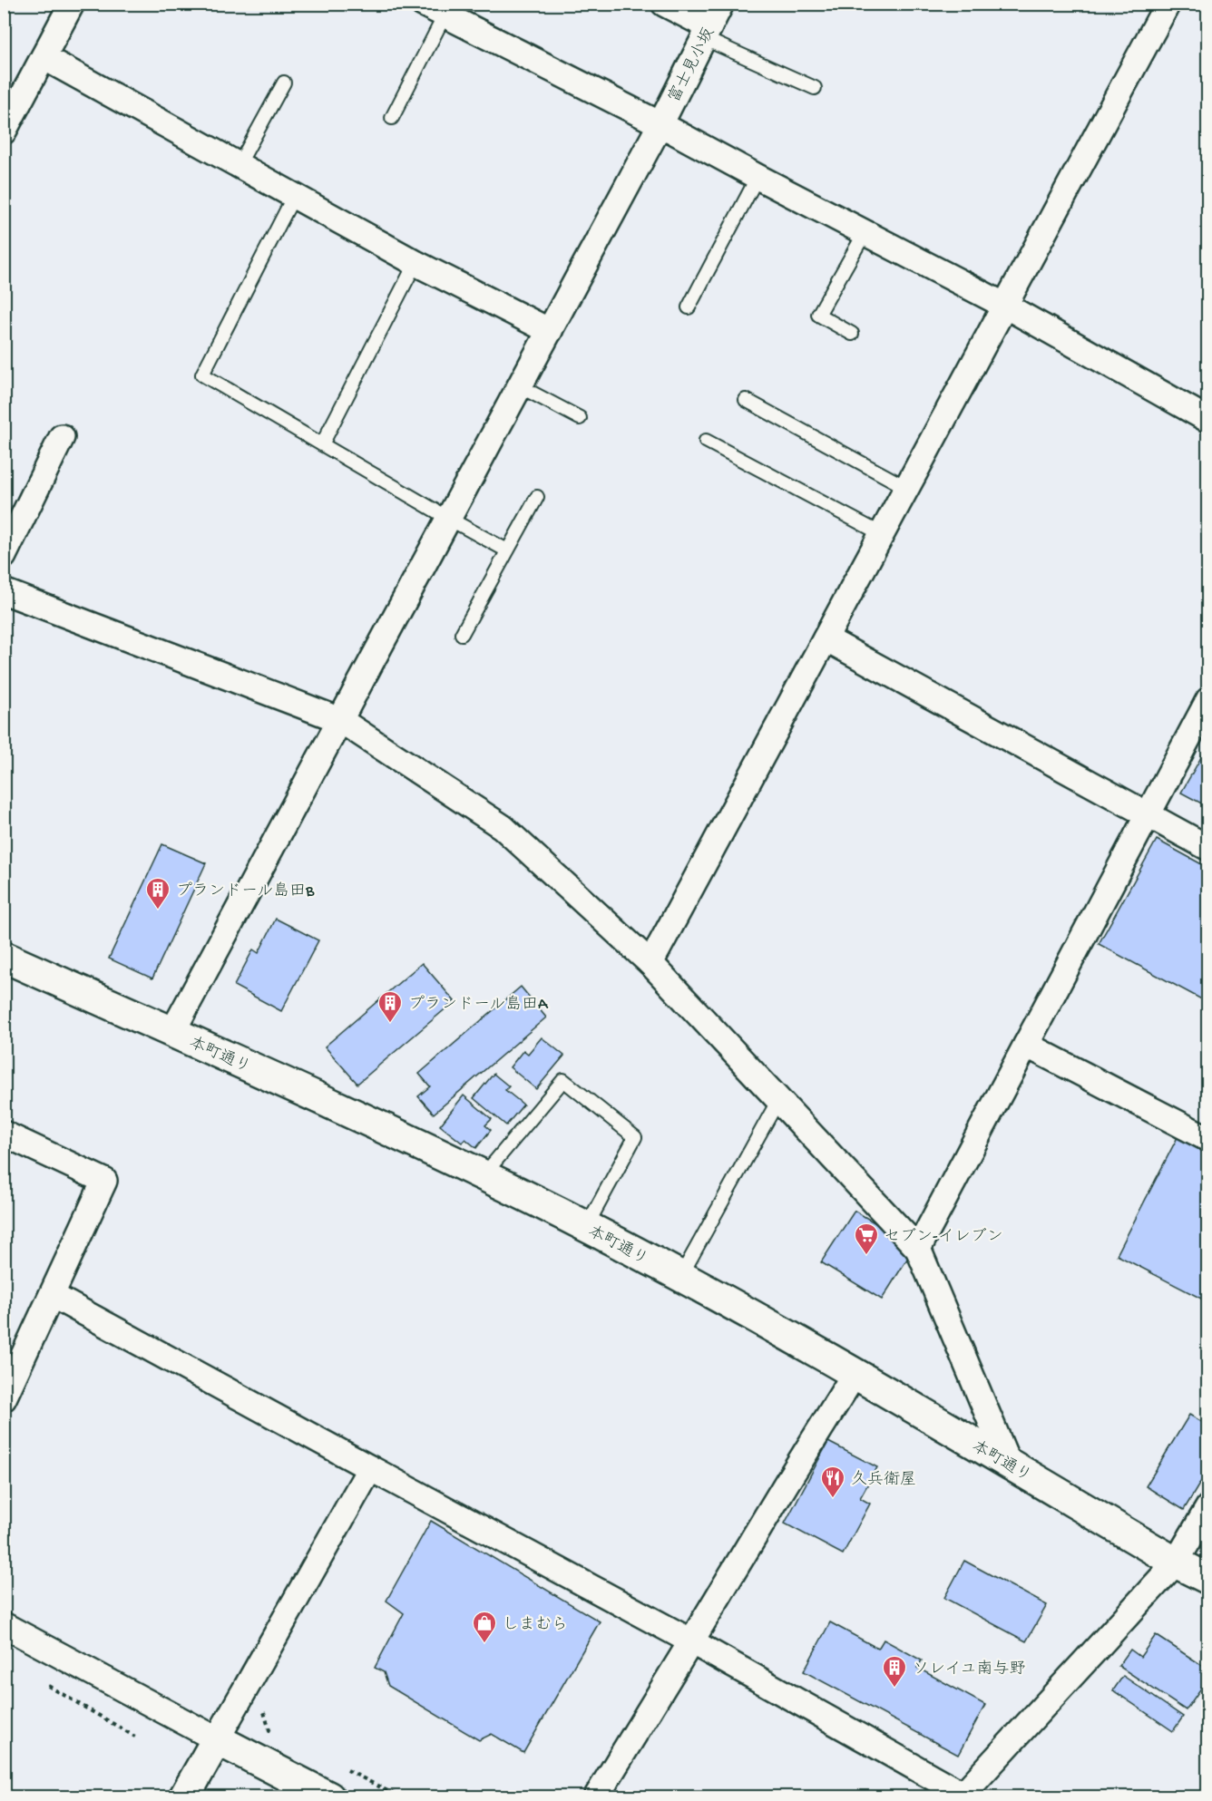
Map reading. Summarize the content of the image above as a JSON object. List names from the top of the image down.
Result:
{
  "streets": {
    "main road": ["本町通り"],
    "street": ["富士見小坂"]
  },
  "crossings": [
    ["富士見小坂", "本町通り"]
  ],
  "places": {
    "building": ["プランドール島田B", "プランドール島田A", "ソレイユ南与野"],
    "supermarket": ["セブン-イレブン"],
    "restaurant": ["久兵衛屋"],
    "shop": ["しまむら"]
  }
}
